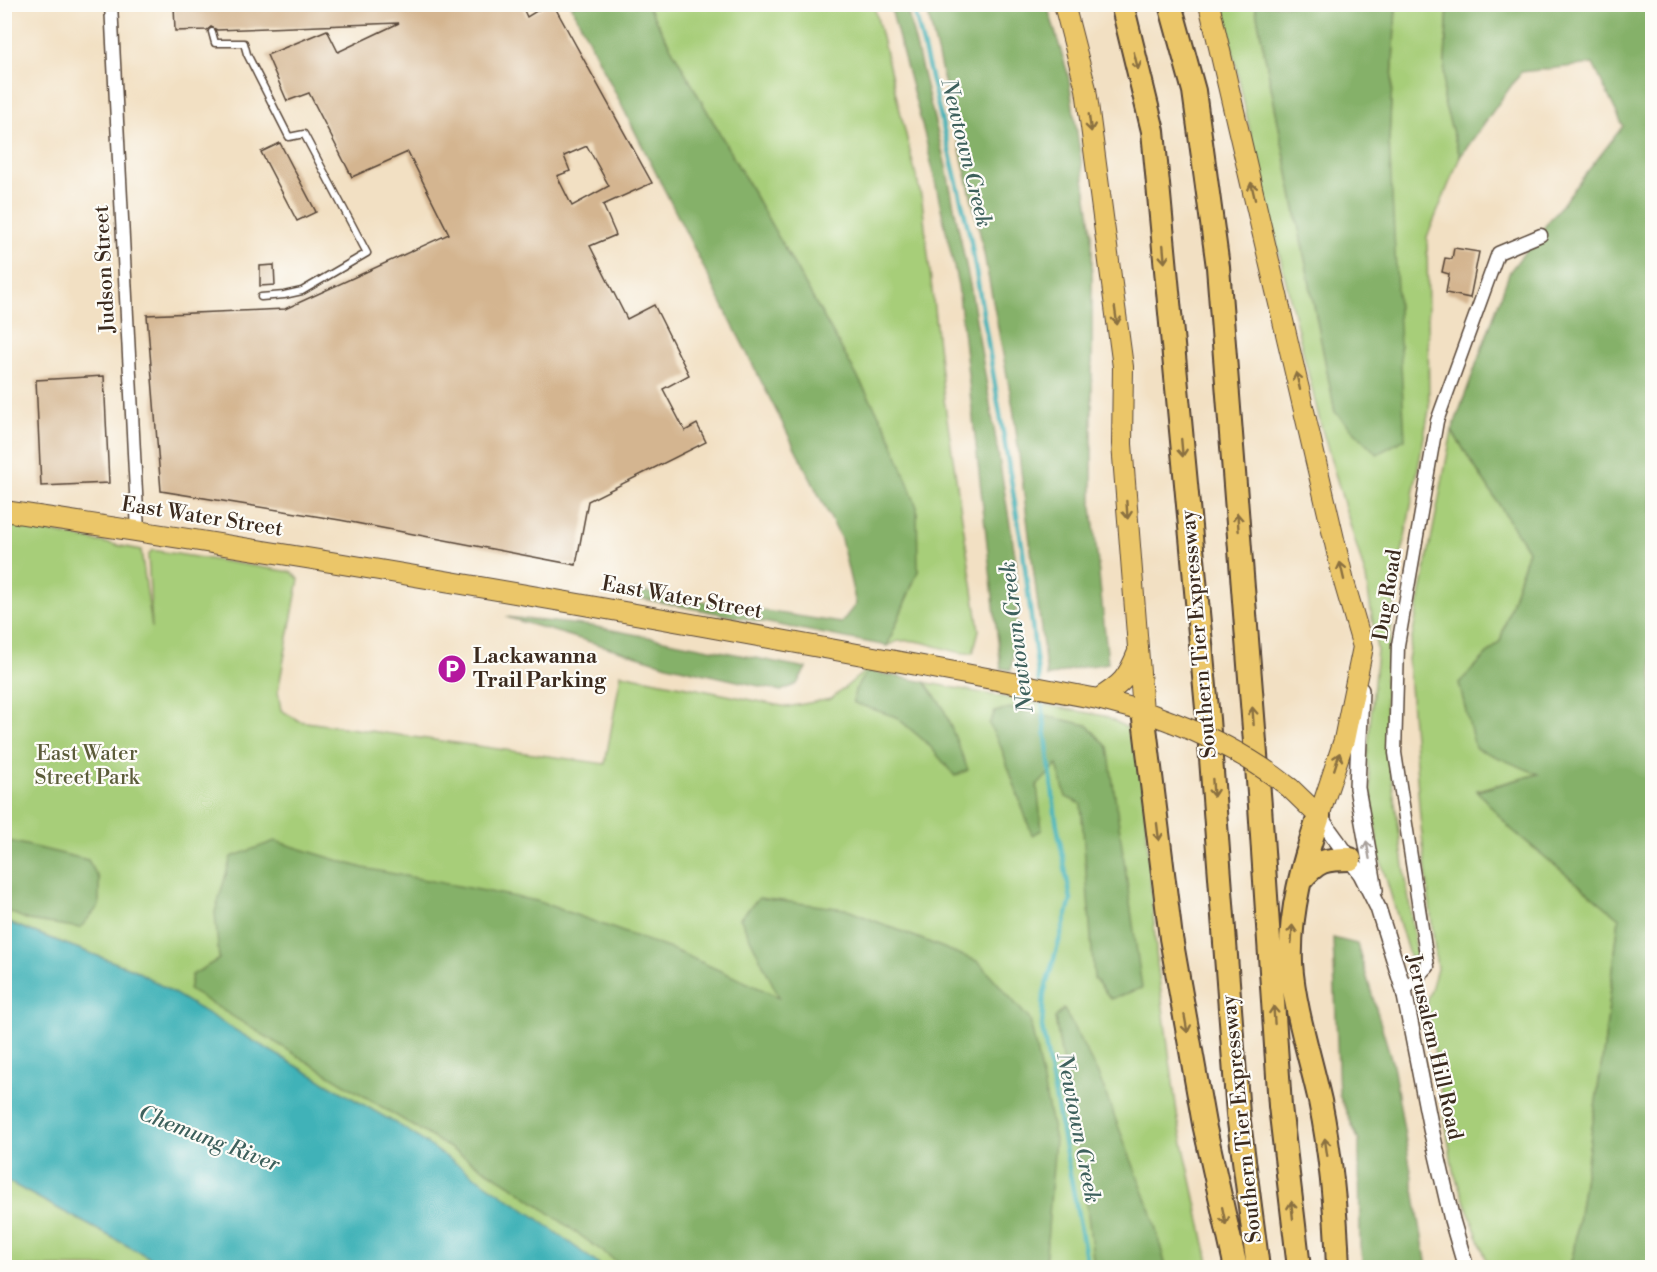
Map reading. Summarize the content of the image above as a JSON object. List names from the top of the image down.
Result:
{
  "streets": {
    "highway": ["Southern Tier Expressway"],
    "main road": ["East Water Street"],
    "street": ["Judson Street", "Dug Road", "Jerusalem Hill Road"]
  },
  "crossings": [
    ["Judson Street", "East Water Street"],
    ["East Water Street", "Jerusalem Hill Road"],
    ["Dug Road", "Jerusalem Hill Road"]
  ],
  "water": ["Newtown Creek", "Chemung River"],
  "parks": ["East Water Street Park"],
  "places": {
    "parking": ["Lackawanna Trail Parking"]
  }
}
